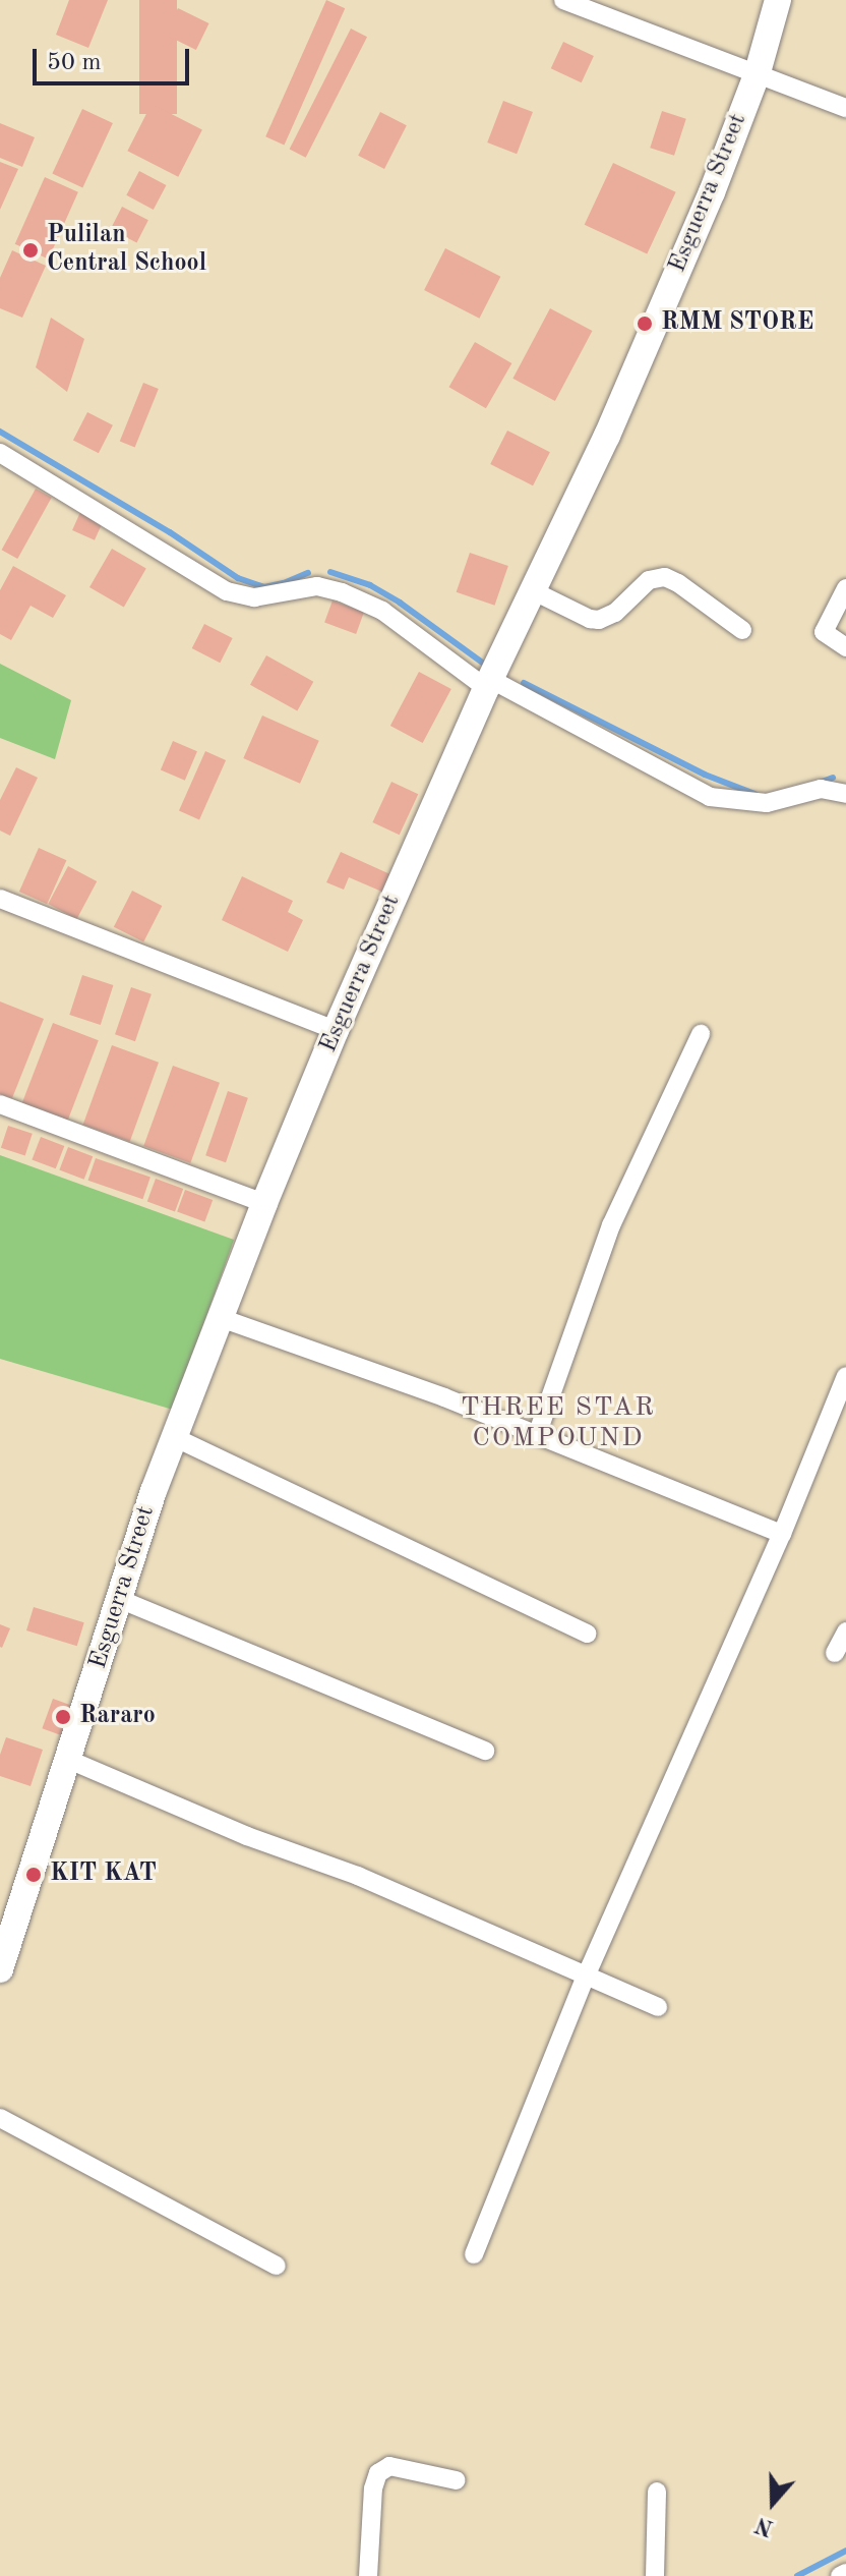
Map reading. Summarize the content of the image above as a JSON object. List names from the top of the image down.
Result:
{
  "streets": {
    "main road": ["Esguerra Street"]
  },
  "districts": ["THREE STAR COMPOUND"],
  "places": [
    "Pulilan Central School",
    "RMM STORE",
    "Rararo",
    "KIT KAT"
  ],
  "scale_bar": "50 m",
  "north": "bottom"
}
